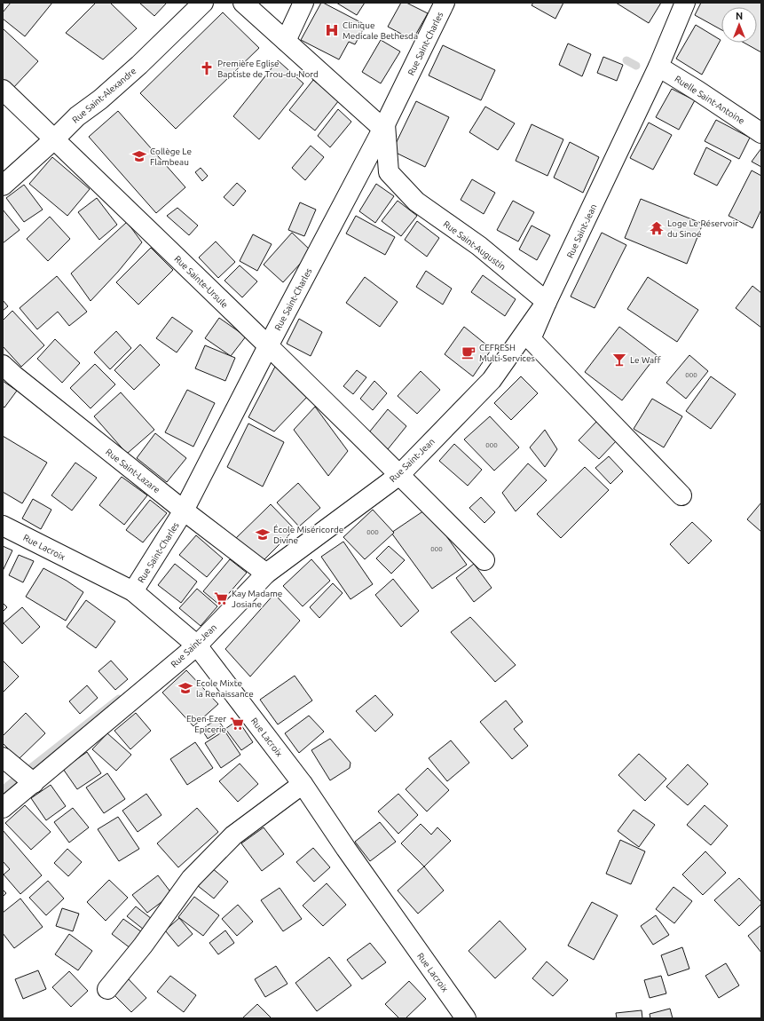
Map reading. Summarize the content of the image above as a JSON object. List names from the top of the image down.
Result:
{
  "streets": {
    "street": [
      "Rue Saint-Charles",
      "Rue Saint-Alexandre",
      "Ruelle Saint-Antoine",
      "Rue Saint-Jean",
      "Rue Saint-Augustin",
      "Rue Sainte-Ursule",
      "Rue Saint-Lazare",
      "Rue Lacroix"
    ]
  },
  "crossings": [
    ["Rue Saint-Charles", "Rue Saint-Augustin"],
    ["Rue Saint-Charles", "Rue Sainte-Ursule"],
    ["Rue Saint-Charles", "Rue Saint-Lazare"],
    ["Rue Saint-Charles", "Rue Lacroix"],
    ["Rue Saint-Alexandre", "Rue Sainte-Ursule"],
    ["Ruelle Saint-Antoine", "Rue Saint-Jean"],
    ["Rue Saint-Jean", "Rue Saint-Augustin"],
    ["Rue Saint-Jean", "Rue Sainte-Ursule"],
    ["Rue Saint-Jean", "Rue Saint-Lazare"],
    ["Rue Saint-Jean", "Rue Lacroix"]
  ],
  "places": {
    "hospital": ["Clinique Medicale Bethesda"],
    "church": ["Première Eglise Baptiste de Trou-du-Nord"],
    "school or university": ["Collège Le Flambeau", "École Miséricorde Divine", "Ecole Mixte la Renaissance"],
    "temple": ["Loge Le Réservoir du Sinoé"],
    "cafe": ["CEFRESH Multi-Services"],
    "bar": ["Le Waff"],
    "supermarket": ["Kay Madame Josiane", "Eben-Ezer Epicerie"]
  },
  "house_numbers": [
    "000",
    "000",
    "000",
    "000"
  ],
  "north": "top"
}
